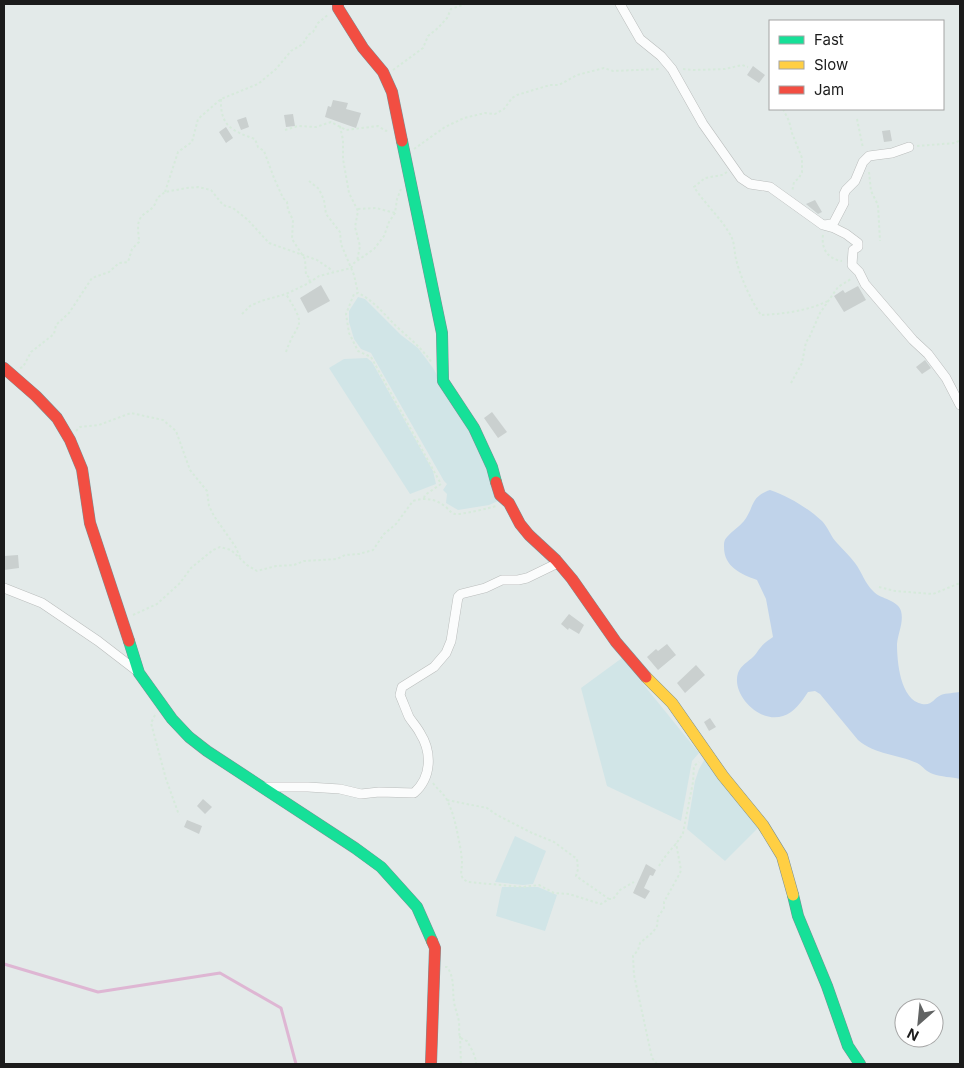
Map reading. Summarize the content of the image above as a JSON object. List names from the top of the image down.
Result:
{
  "legend": ["Fast", "Slow", "Jam"],
  "north": "bottom left"
}
